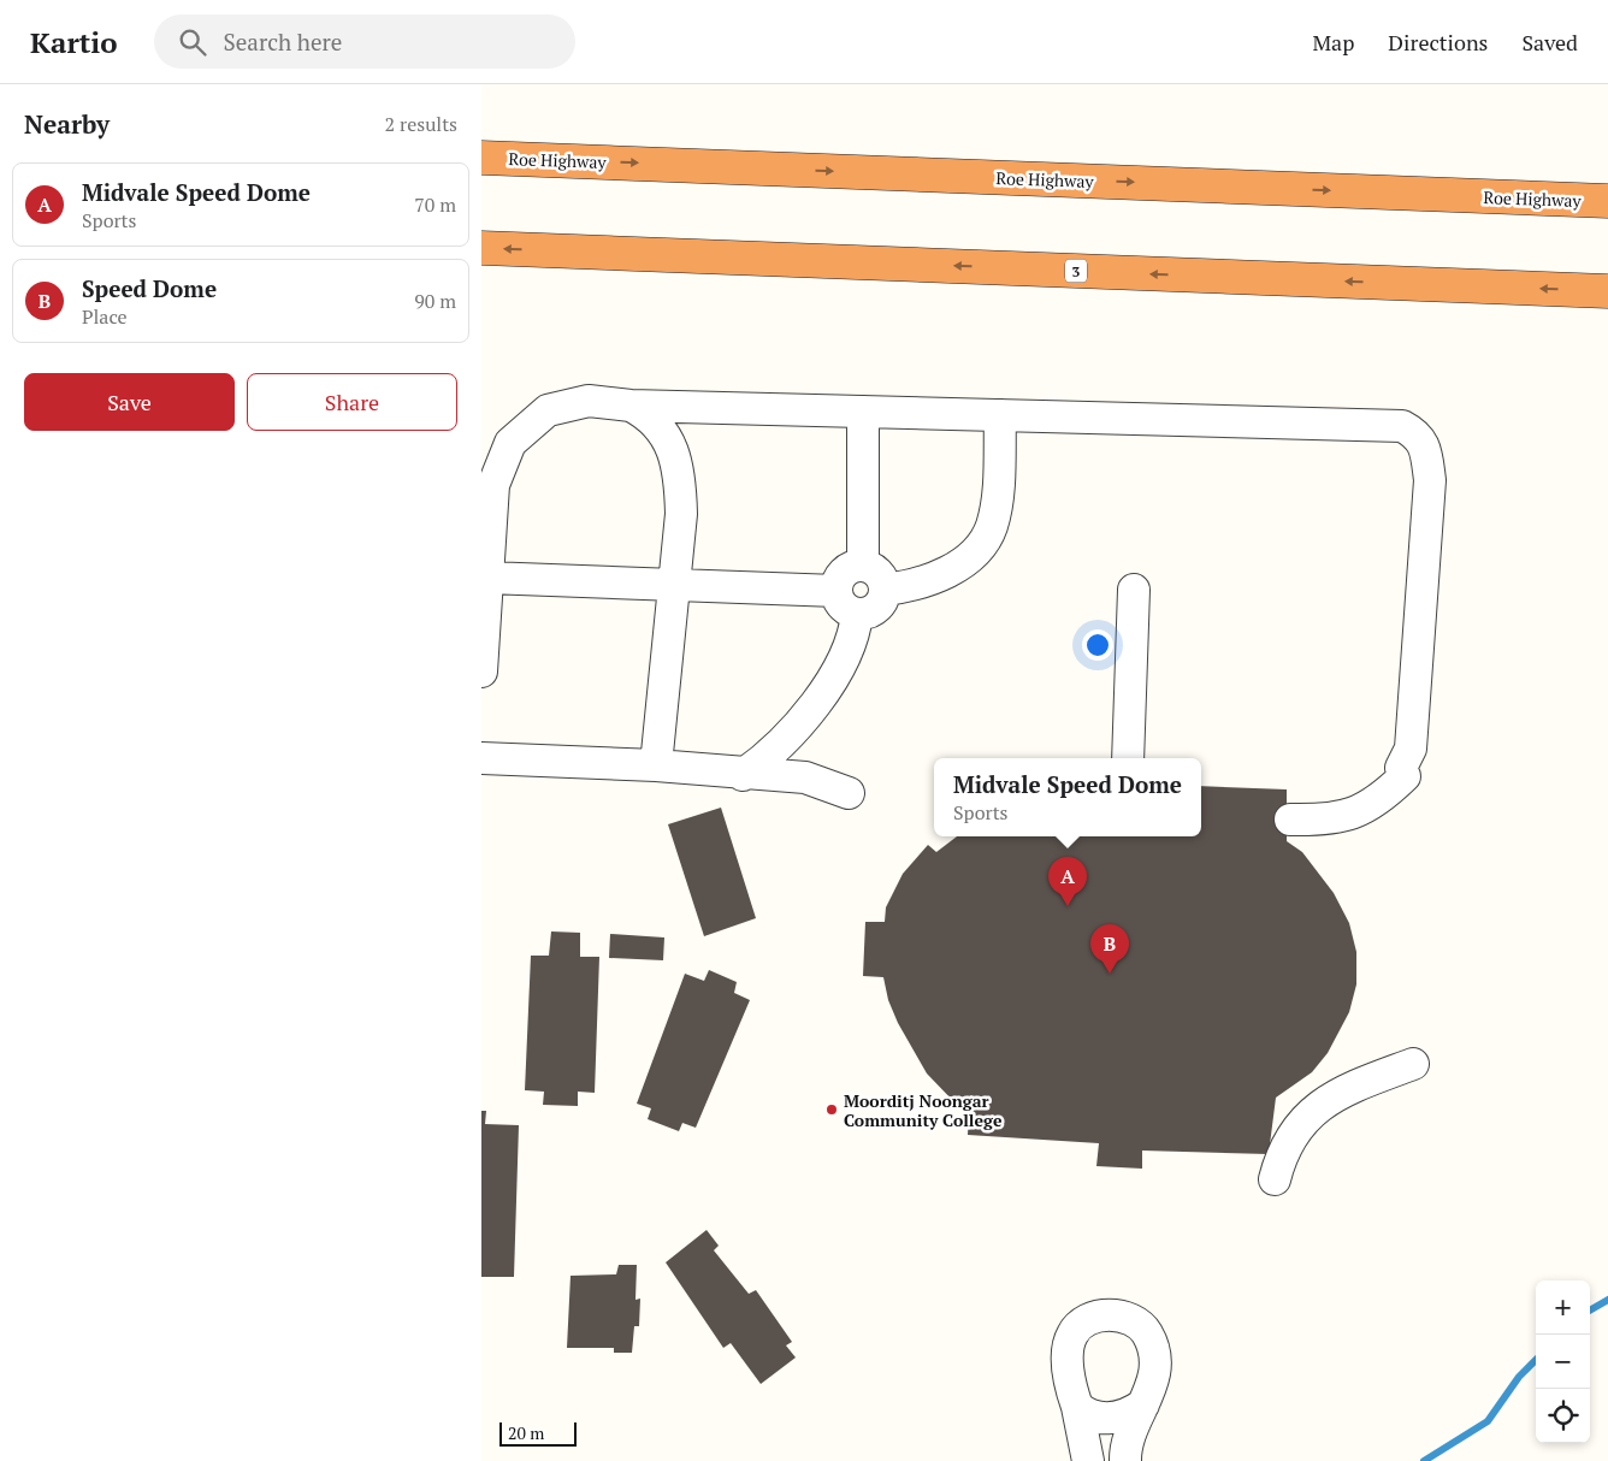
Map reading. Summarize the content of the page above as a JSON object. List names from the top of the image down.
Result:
{
  "streets": {
    "highway": ["Roe Highway", "3"]
  },
  "places": ["Moorditj Noongar Community College"],
  "scale_bar": "20 m",
  "page": {
    "header": "Kartio",
    "search": "Search here",
    "nav": ["Map", "Directions", "Saved"],
    "heading": ["Nearby", "2 results"],
    "list": [
      {
        "mark": "A",
        "name": "Midvale Speed Dome",
        "note": "Sports",
        "value": "70 m"
      },
      {
        "mark": "B",
        "name": "Speed Dome",
        "note": "Place",
        "value": "90 m"
      }
    ],
    "buttons": ["Save", "Share"],
    "popup": ["Midvale Speed Dome", "Sports"],
    "pins": ["A", "B"],
    "map_buttons": ["+", "−"],
    "scale": "20 m"
  }
}
